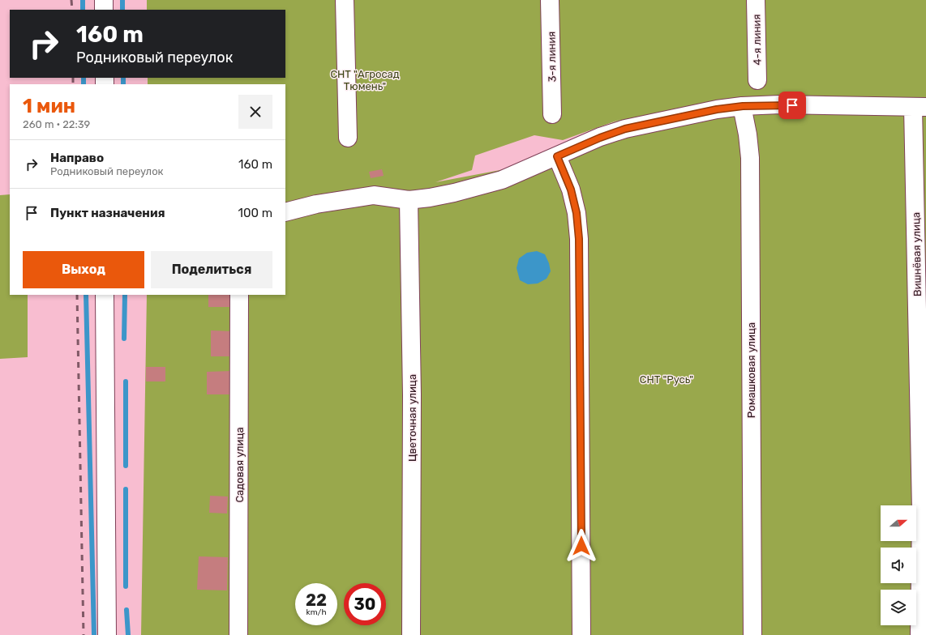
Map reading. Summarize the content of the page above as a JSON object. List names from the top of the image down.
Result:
{
  "streets": {
    "street": [
      "4-я линия",
      "3-я линия",
      "Вишнёвая улица",
      "Ромашковая улица",
      "Цветочная улица",
      "Садовая улица"
    ]
  },
  "parks": ["СНТ \"Агросад Тюмень\"", "СНТ \"Русь\""],
  "north": "right",
  "page": {
    "turn": ["160 m", "Родниковый переулок"],
    "heading": ["1 мин", "260 m · 22:39"],
    "list": [
      {
        "name": "Направо",
        "note": "Родниковый переулок",
        "value": "160 m"
      },
      {
        "name": "Пункт назначения",
        "value": "100 m"
      }
    ],
    "buttons": ["Выход", "Поделиться"],
    "speed": "22 km/h",
    "limit": "30"
  }
}
